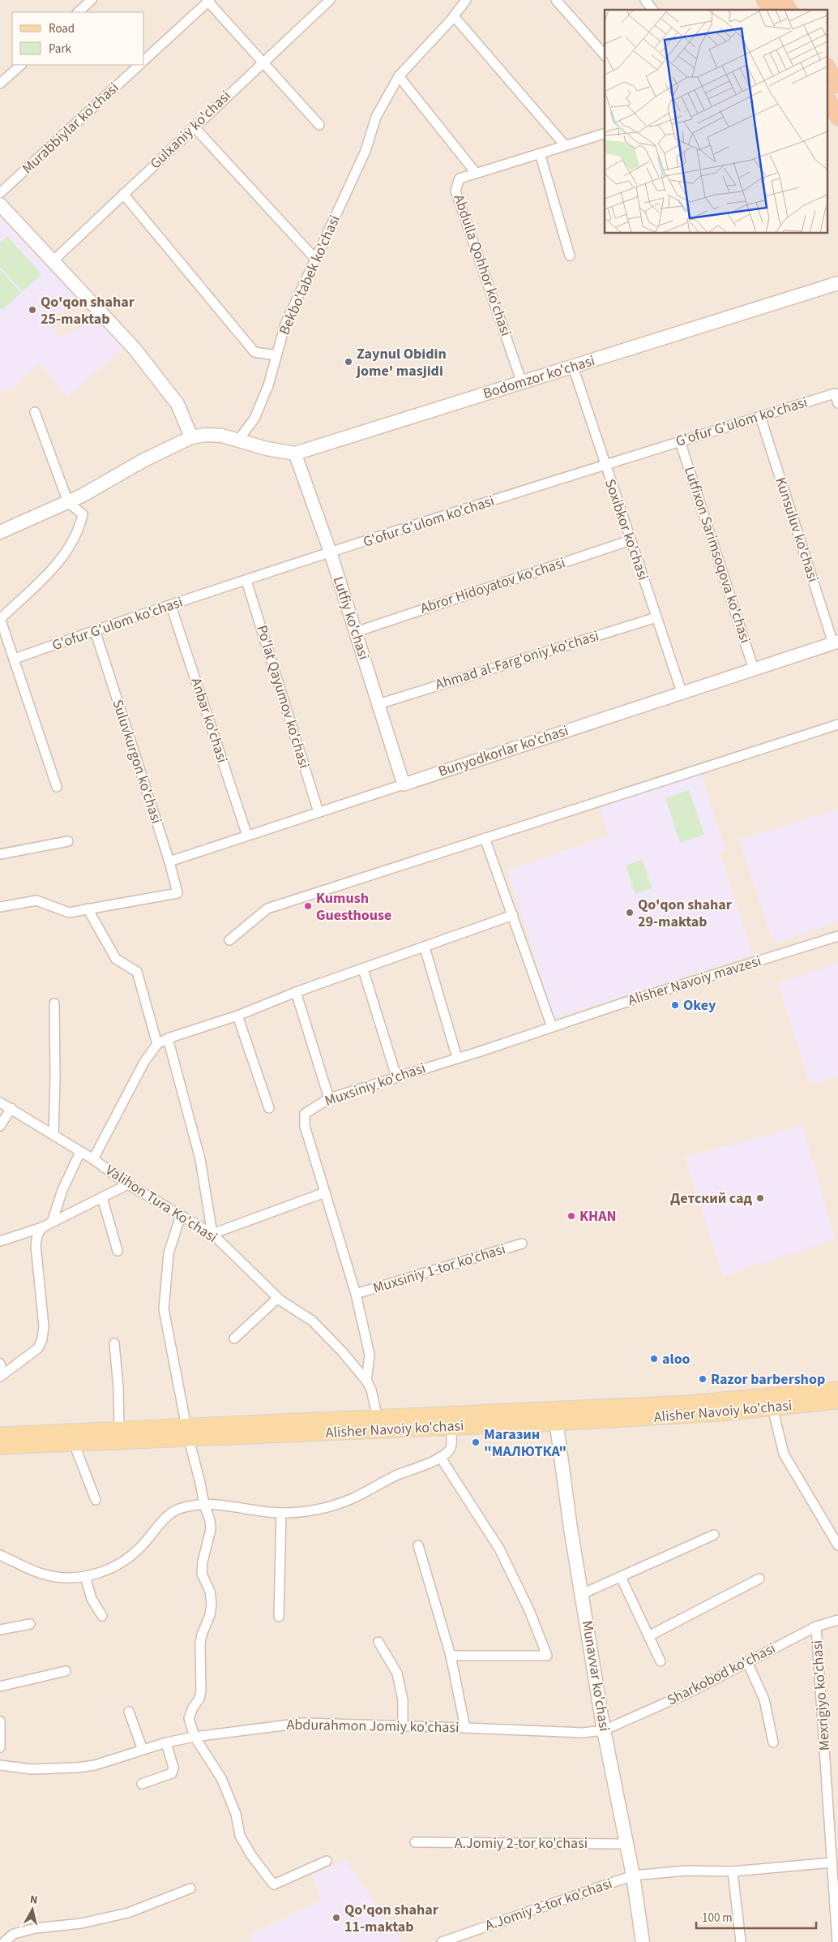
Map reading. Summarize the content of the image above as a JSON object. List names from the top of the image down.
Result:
{
  "streets": {
    "main road": ["Bodomzor ko'chasi", "Alisher Navoiy ko'chasi", "Munavvar ko'chasi"],
    "street": [
      "Murabbiylar ko'chasi",
      "Gulxaniy ko'chasi",
      "Abdulla Qohhor ko'chasi",
      "Bekbo'tabek ko'chasi",
      "G'ofur G'ulom ko'chasi",
      "Soxibkor ko'chasi",
      "Kunsuluv ko'chasi",
      "Lutfixon Sarimsoqova ko'chasi",
      "Abror Hidoyatov ko'chasi",
      "Lutfiy ko'chasi",
      "Ahmad al-Farg'oniy ko'chasi",
      "Po'lat Qayumov ko'chasi",
      "Anbar ko'chasi",
      "Bunyodkorlar ko'chasi",
      "Suluvkurgon ko'chasi",
      "Alisher Navoiy mavzesi",
      "Muxsiniy ko'chasi",
      "Valihon Tura Ko'chasi",
      "Muxsiniy 1-tor ko'chasi",
      "Sharkobod ko'chasi",
      "Mexrigiyo ko'chasi",
      "Abdurahmon Jomiy ko'chasi",
      "A.Jomiy 2-tor ko'chasi",
      "A.Jomiy 3-tor ko'chasi"
    ]
  },
  "crossings": [
    ["Abdulla Qohhor ko'chasi", "Bodomzor ko'chasi"],
    ["Bekbo'tabek ko'chasi", "Bodomzor ko'chasi"],
    ["Bodomzor ko'chasi", "Soxibkor ko'chasi"],
    ["Bodomzor ko'chasi", "Lutfiy ko'chasi"],
    ["G'ofur G'ulom ko'chasi", "Soxibkor ko'chasi"],
    ["G'ofur G'ulom ko'chasi", "Kunsuluv ko'chasi"],
    ["G'ofur G'ulom ko'chasi", "Lutfixon Sarimsoqova ko'chasi"],
    ["G'ofur G'ulom ko'chasi", "Lutfiy ko'chasi"],
    ["G'ofur G'ulom ko'chasi", "Po'lat Qayumov ko'chasi"],
    ["G'ofur G'ulom ko'chasi", "Anbar ko'chasi"],
    ["G'ofur G'ulom ko'chasi", "Suluvkurgon ko'chasi"],
    ["Soxibkor ko'chasi", "Abror Hidoyatov ko'chasi"],
    ["Soxibkor ko'chasi", "Ahmad al-Farg'oniy ko'chasi"],
    ["Soxibkor ko'chasi", "Bunyodkorlar ko'chasi"],
    ["Kunsuluv ko'chasi", "Bunyodkorlar ko'chasi"],
    ["Lutfixon Sarimsoqova ko'chasi", "Bunyodkorlar ko'chasi"],
    ["Abror Hidoyatov ko'chasi", "Lutfiy ko'chasi"],
    ["Lutfiy ko'chasi", "Ahmad al-Farg'oniy ko'chasi"],
    ["Lutfiy ko'chasi", "Bunyodkorlar ko'chasi"],
    ["Po'lat Qayumov ko'chasi", "Bunyodkorlar ko'chasi"],
    ["Anbar ko'chasi", "Bunyodkorlar ko'chasi"],
    ["Bunyodkorlar ko'chasi", "Suluvkurgon ko'chasi"],
    ["Alisher Navoiy mavzesi", "Muxsiniy ko'chasi"],
    ["Muxsiniy ko'chasi", "Valihon Tura Ko'chasi"],
    ["Muxsiniy ko'chasi", "Muxsiniy 1-tor ko'chasi"],
    ["Valihon Tura Ko'chasi", "Alisher Navoiy ko'chasi"],
    ["Alisher Navoiy ko'chasi", "Munavvar ko'chasi"],
    ["Sharkobod ko'chasi", "Munavvar ko'chasi"],
    ["Sharkobod ko'chasi", "Mexrigiyo ko'chasi"],
    ["Sharkobod ko'chasi", "Abdurahmon Jomiy ko'chasi"],
    ["Munavvar ko'chasi", "Abdurahmon Jomiy ko'chasi"],
    ["Munavvar ko'chasi", "A.Jomiy 2-tor ko'chasi"],
    ["Munavvar ko'chasi", "A.Jomiy 3-tor ko'chasi"]
  ],
  "places": [
    "Qo'qon shahar 25-maktab",
    "Zaynul Obidin jome' masjidi",
    "Kumush Guesthouse",
    "Qo'qon shahar 29-maktab",
    "Okey",
    "Детский сад",
    "KHAN",
    "aloo",
    "Razor barbershop",
    "Магазин \"МАЛЮТКА\"",
    "Qo'qon shahar 11-maktab"
  ],
  "legend": ["Road", "Park"],
  "scale_bar": "100 m",
  "north": "top"
}
